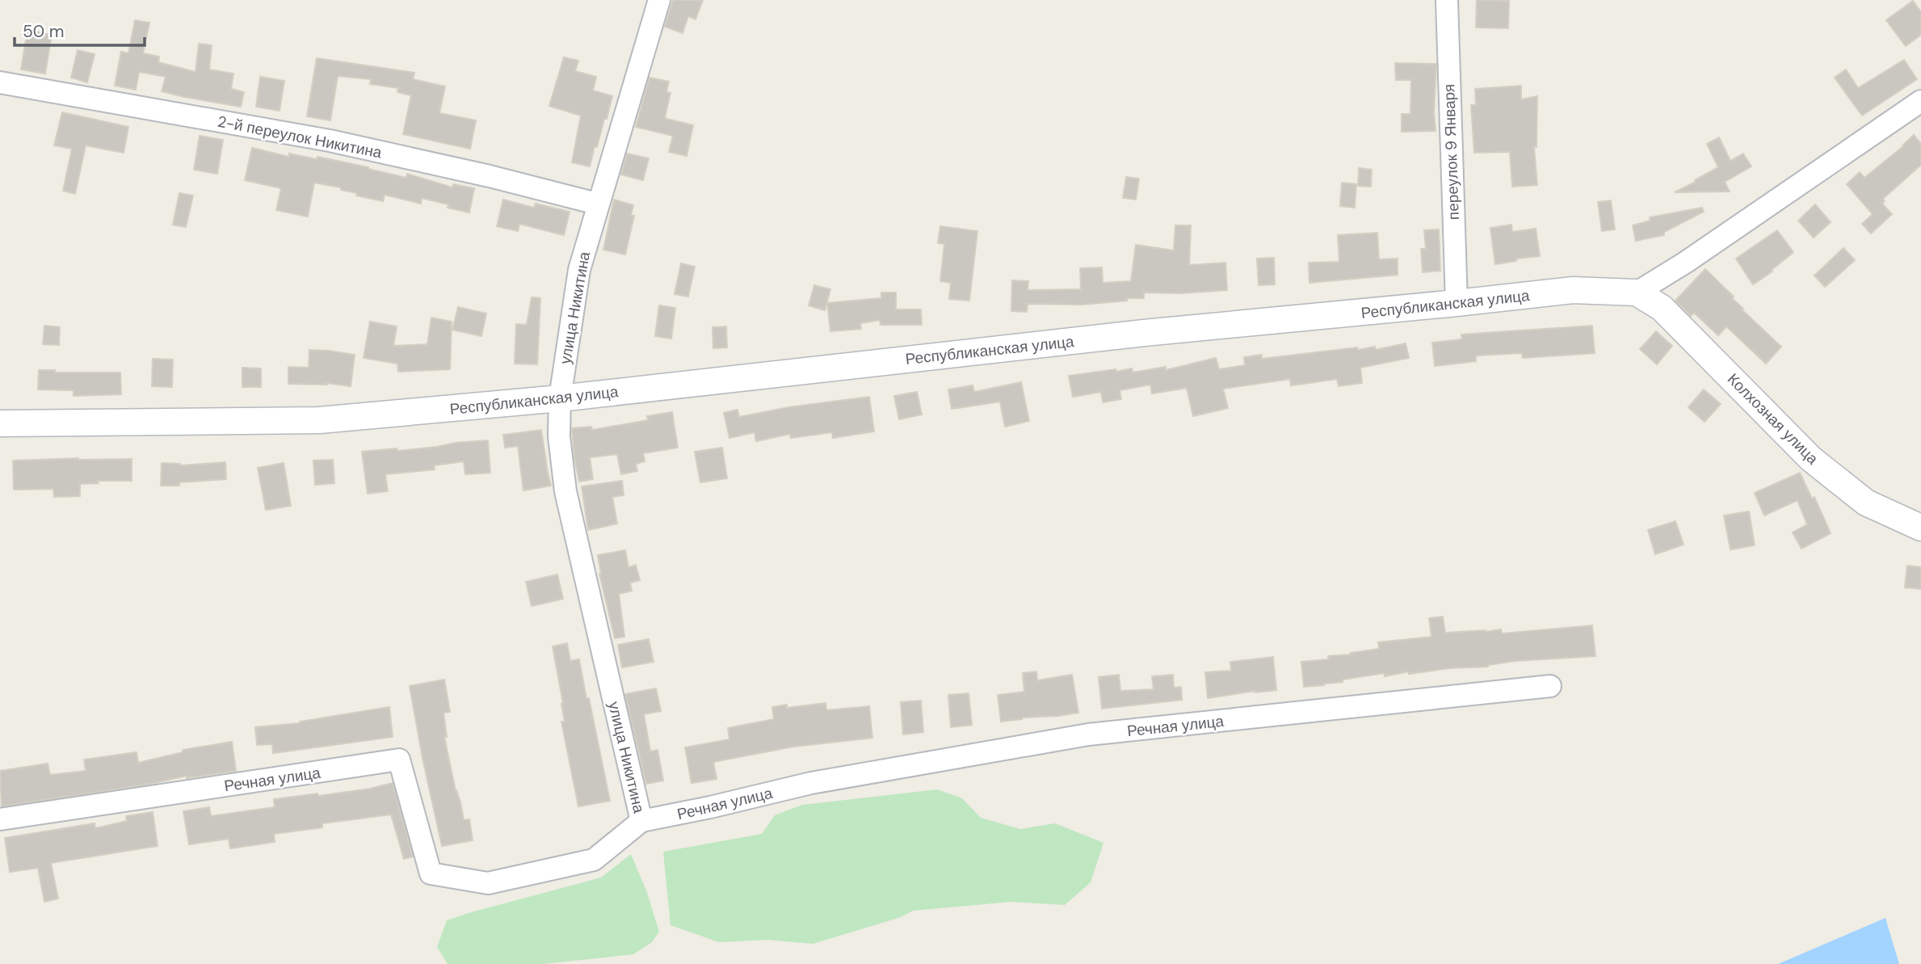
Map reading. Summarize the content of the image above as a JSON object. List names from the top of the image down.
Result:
{
  "streets": {
    "street": [
      "2-й переулок Никитина",
      "переулок 9 Января",
      "Республиканская улица",
      "улица Никитина",
      "Колхозная улица",
      "Речная улица"
    ]
  },
  "crossings": [
    ["2-й переулок Никитина", "улица Никитина"],
    ["переулок 9 Января", "Республиканская улица"],
    ["Республиканская улица", "улица Никитина"],
    ["Республиканская улица", "Колхозная улица"],
    ["улица Никитина", "Речная улица"]
  ],
  "scale_bar": "50 m"
}
